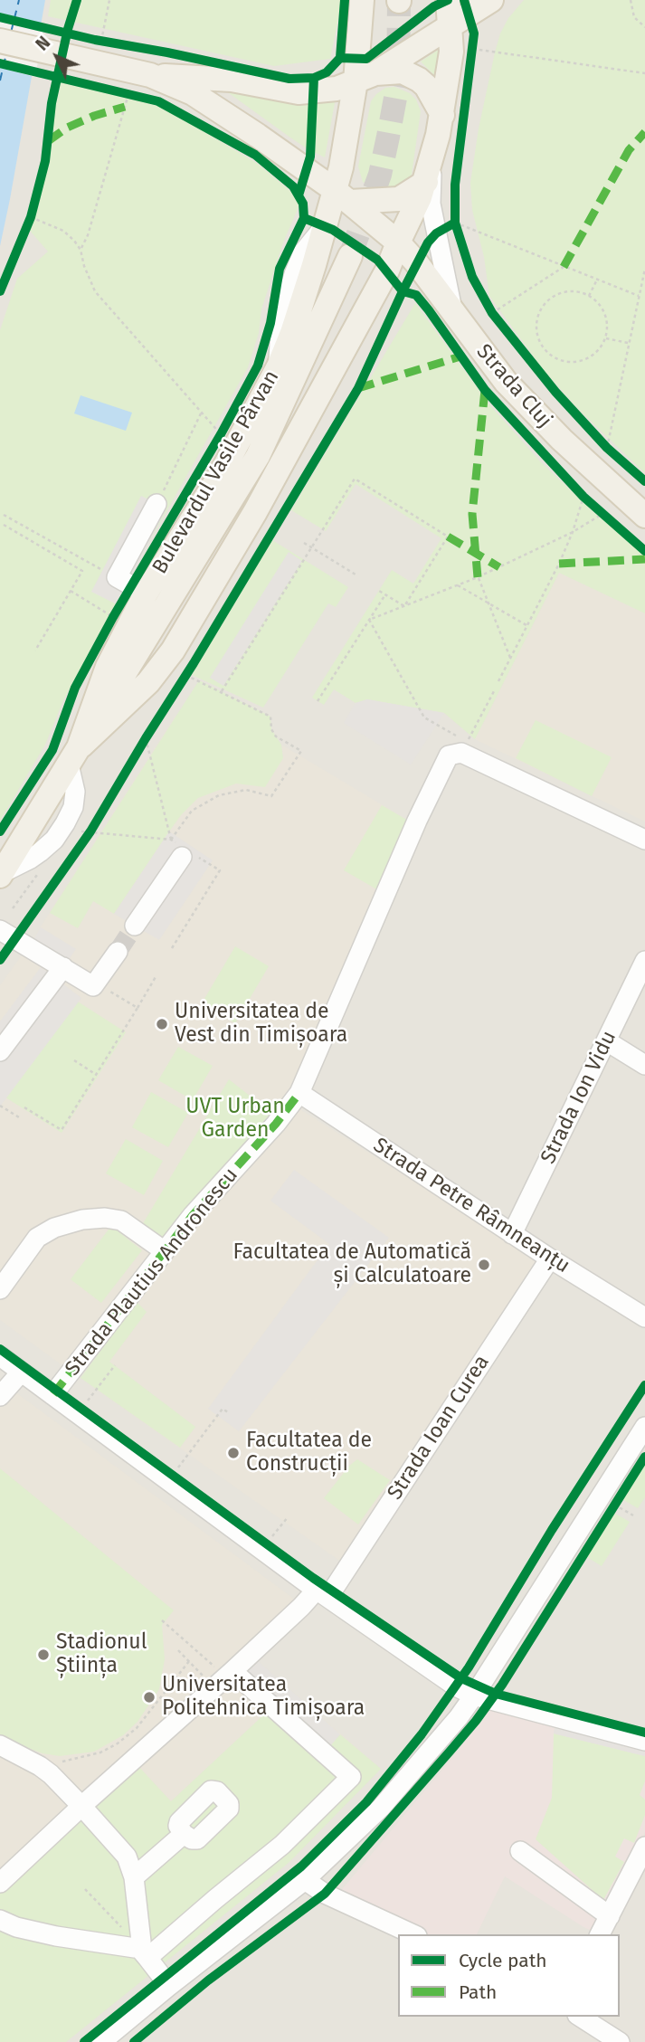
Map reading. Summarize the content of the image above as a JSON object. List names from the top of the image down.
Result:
{
  "streets": {
    "main road": ["Strada Cluj", "Bulevardul Vasile Pârvan"],
    "street": [
      "Strada Ion Vidu",
      "Strada Petre Râmneanțu",
      "Strada Plautius Andronescu",
      "Strada Ioan Curea"
    ]
  },
  "crossings": [
    ["Strada Cluj", "Bulevardul Vasile Pârvan"],
    ["Strada Ion Vidu", "Strada Petre Râmneanțu"],
    ["Strada Petre Râmneanțu", "Strada Plautius Andronescu"],
    ["Strada Petre Râmneanțu", "Strada Ioan Curea"]
  ],
  "parks": ["UVT Urban Garden"],
  "places": [
    "Universitatea de Vest din Timișoara",
    "Facultatea de Automatică și Calculatoare",
    "Facultatea de Construcții",
    "Stadionul Știința",
    "Universitatea Politehnica Timișoara"
  ],
  "legend": ["Cycle path", "Path"],
  "north": "top left"
}
